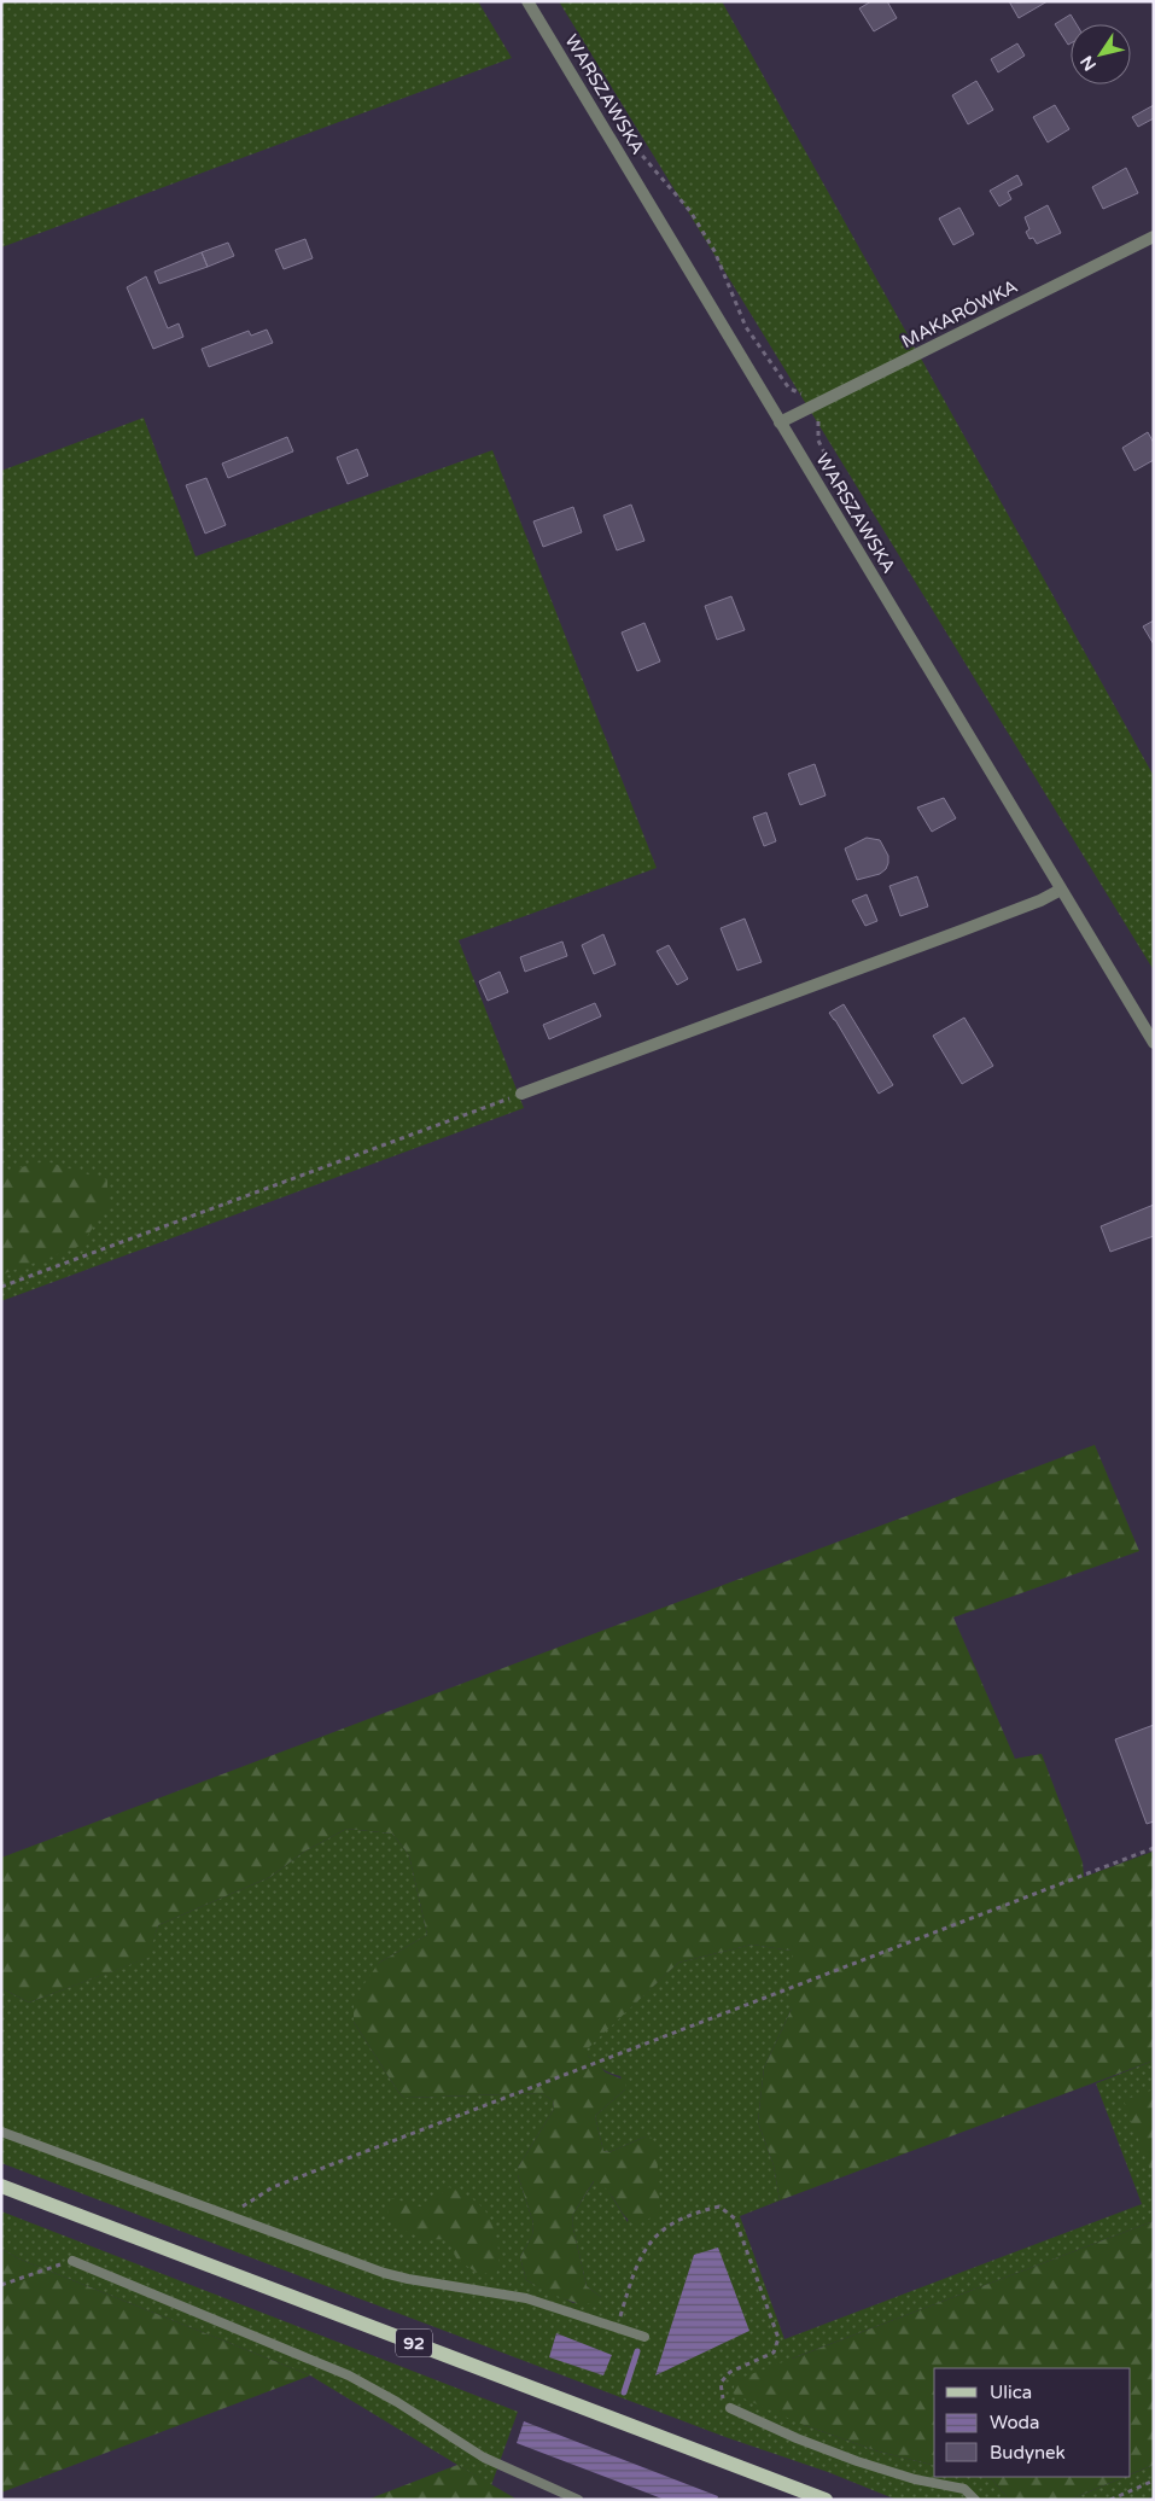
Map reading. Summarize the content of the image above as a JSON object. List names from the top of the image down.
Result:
{
  "streets": {
    "main road": ["92"],
    "street": ["WARSZAWSKA", "MAKARÓWKA"]
  },
  "crossings": [
    ["WARSZAWSKA", "MAKARÓWKA"]
  ],
  "legend": ["Ulica", "Woda", "Budynek"],
  "north": "bottom left"
}
